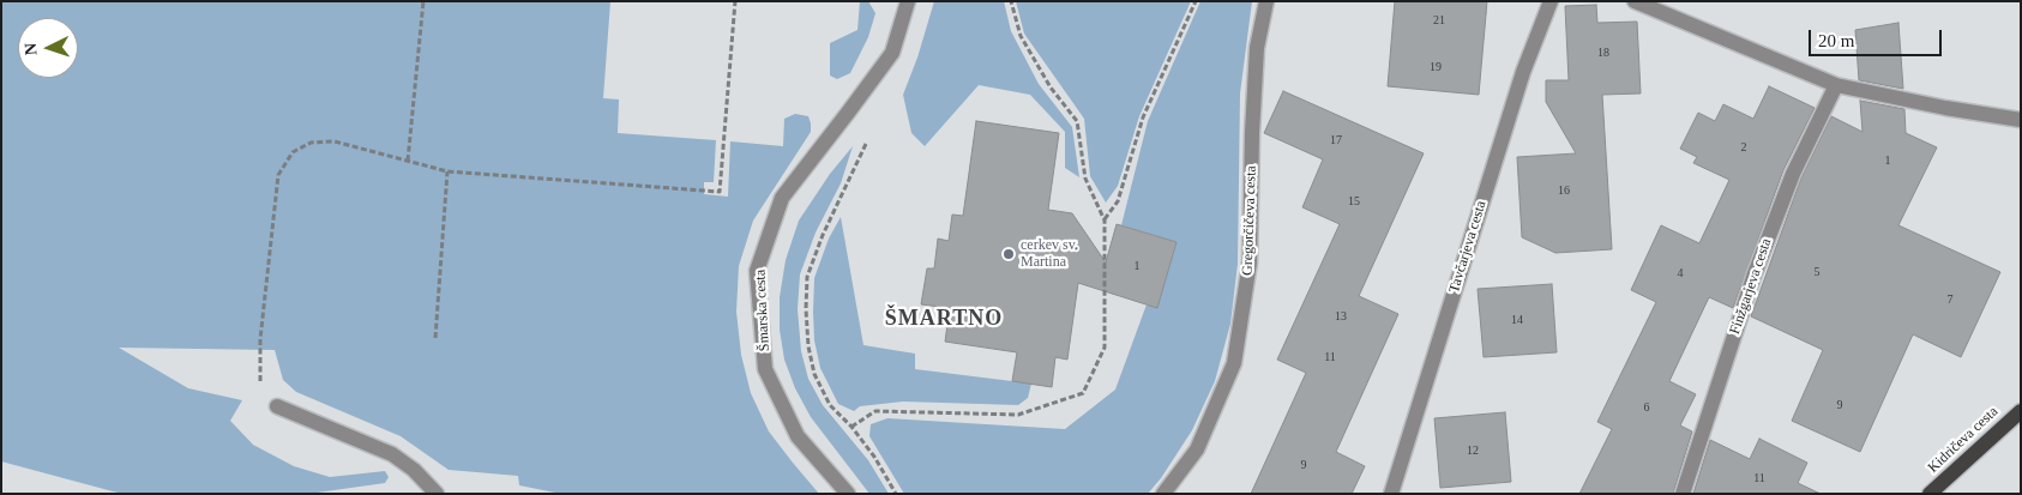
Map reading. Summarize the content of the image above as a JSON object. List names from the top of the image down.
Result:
{
  "streets": {
    "main road": ["Kidričeva cesta"],
    "street": [
      "Gregorčičeva cesta",
      "Tavčarjeva cesta",
      "Finžgarjeva cesta",
      "Šmarska cesta"
    ]
  },
  "districts": ["ŠMARTNO"],
  "places": ["cerkev sv. Martina"],
  "house_numbers": [
    "21",
    "18",
    "19",
    "17",
    "2",
    "1",
    "16",
    "15",
    "1",
    "5",
    "4",
    "7",
    "13",
    "14",
    "11",
    "9",
    "6",
    "12",
    "9",
    "11"
  ],
  "scale_bar": "20 m",
  "north": "left"
}
